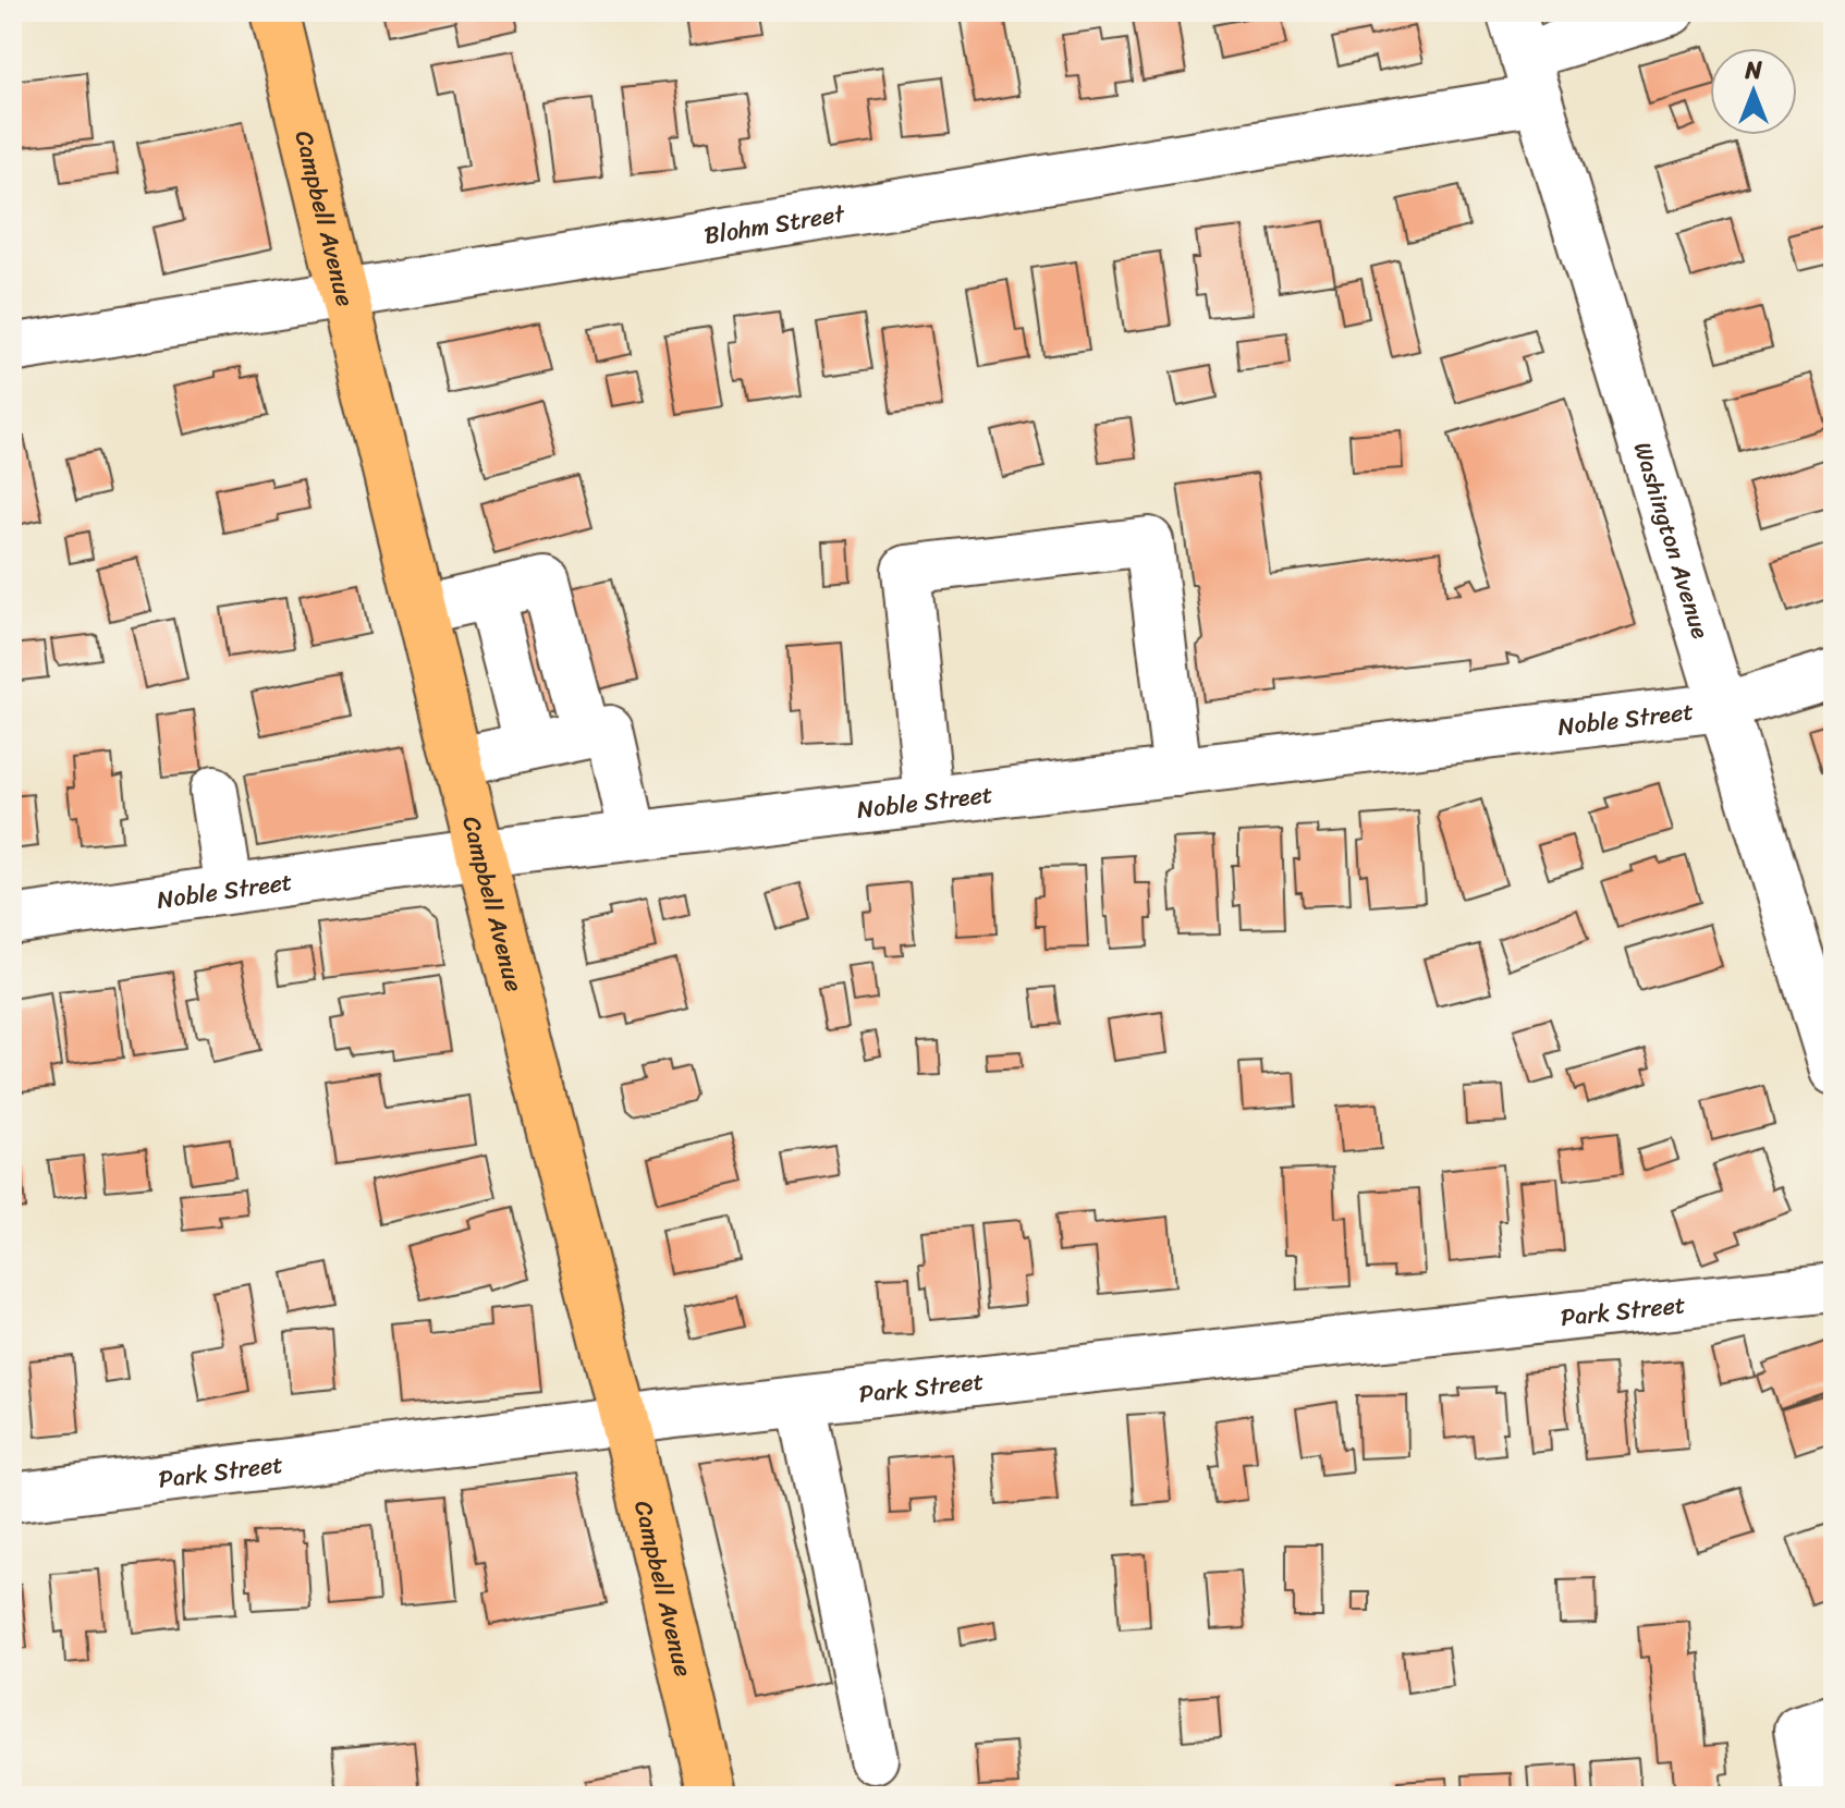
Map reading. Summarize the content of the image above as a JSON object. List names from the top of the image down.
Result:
{
  "streets": {
    "main road": ["Campbell Avenue"],
    "street": [
      "Blohm Street",
      "Washington Avenue",
      "Noble Street",
      "Park Street"
    ]
  },
  "crossings": [
    ["Campbell Avenue", "Blohm Street"],
    ["Campbell Avenue", "Noble Street"],
    ["Campbell Avenue", "Park Street"],
    ["Blohm Street", "Washington Avenue"],
    ["Washington Avenue", "Noble Street"]
  ],
  "north": "top"
}
